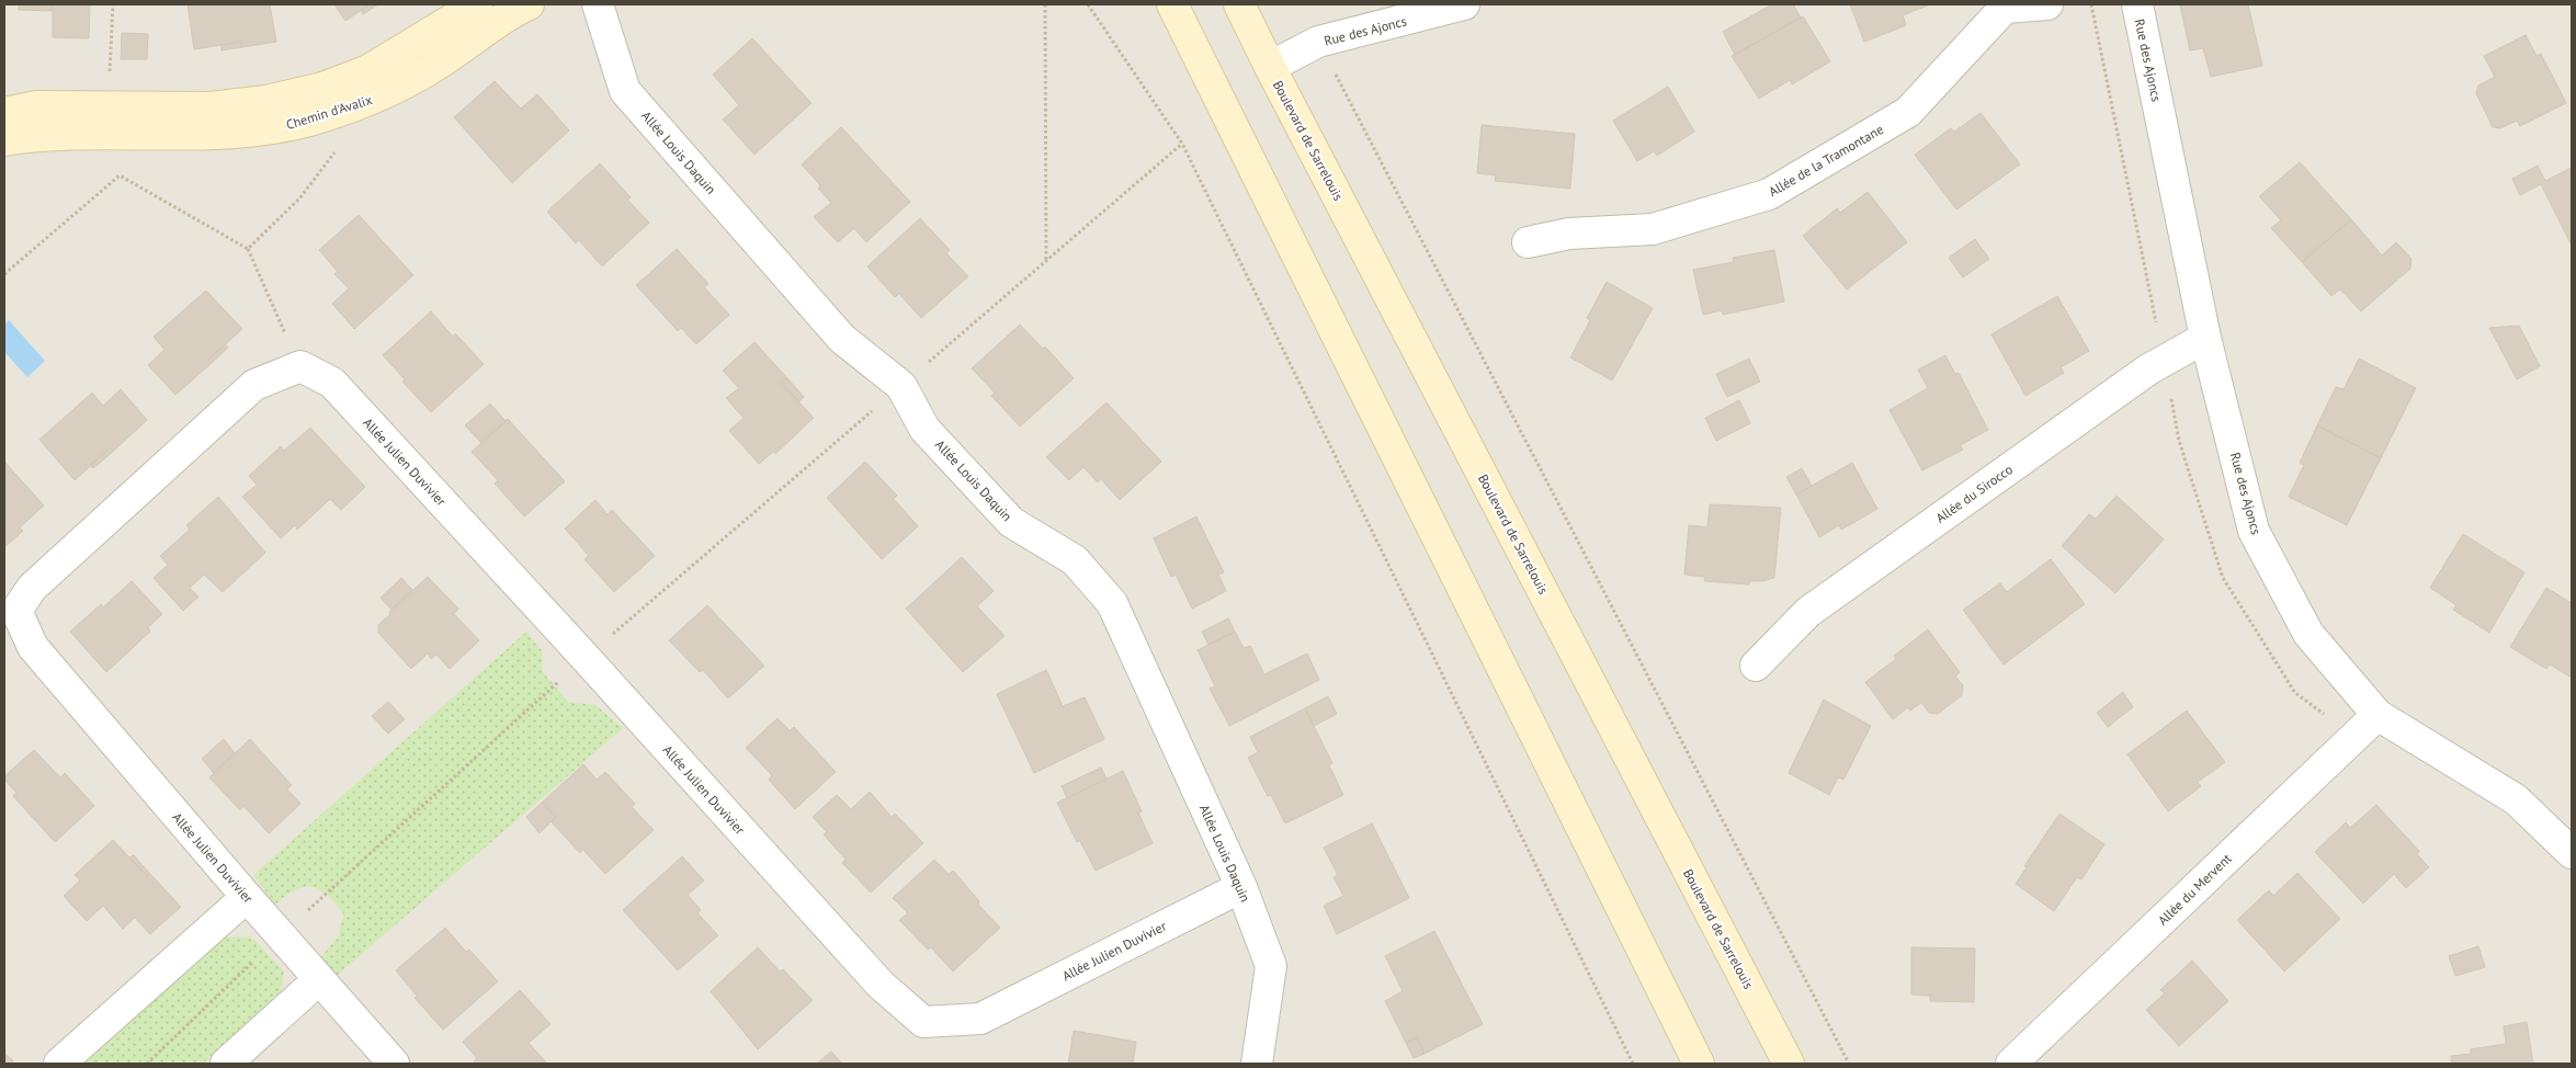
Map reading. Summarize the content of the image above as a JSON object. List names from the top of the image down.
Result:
{
  "streets": {
    "main road": ["Chemin d'Avalix", "Boulevard de Sarrelouis"],
    "street": [
      "Rue des Ajoncs",
      "Allée Louis Daquin",
      "Allée de la Tramontane",
      "Allée Julien Duvivier",
      "Allée du Sirocco",
      "Allée du Mervent"
    ]
  },
  "crossings": [
    ["Rue des Ajoncs", "Boulevard de Sarrelouis"],
    ["Rue des Ajoncs", "Allée du Sirocco"],
    ["Rue des Ajoncs", "Allée du Mervent"],
    ["Allée Louis Daquin", "Allée Julien Duvivier"]
  ]
}
